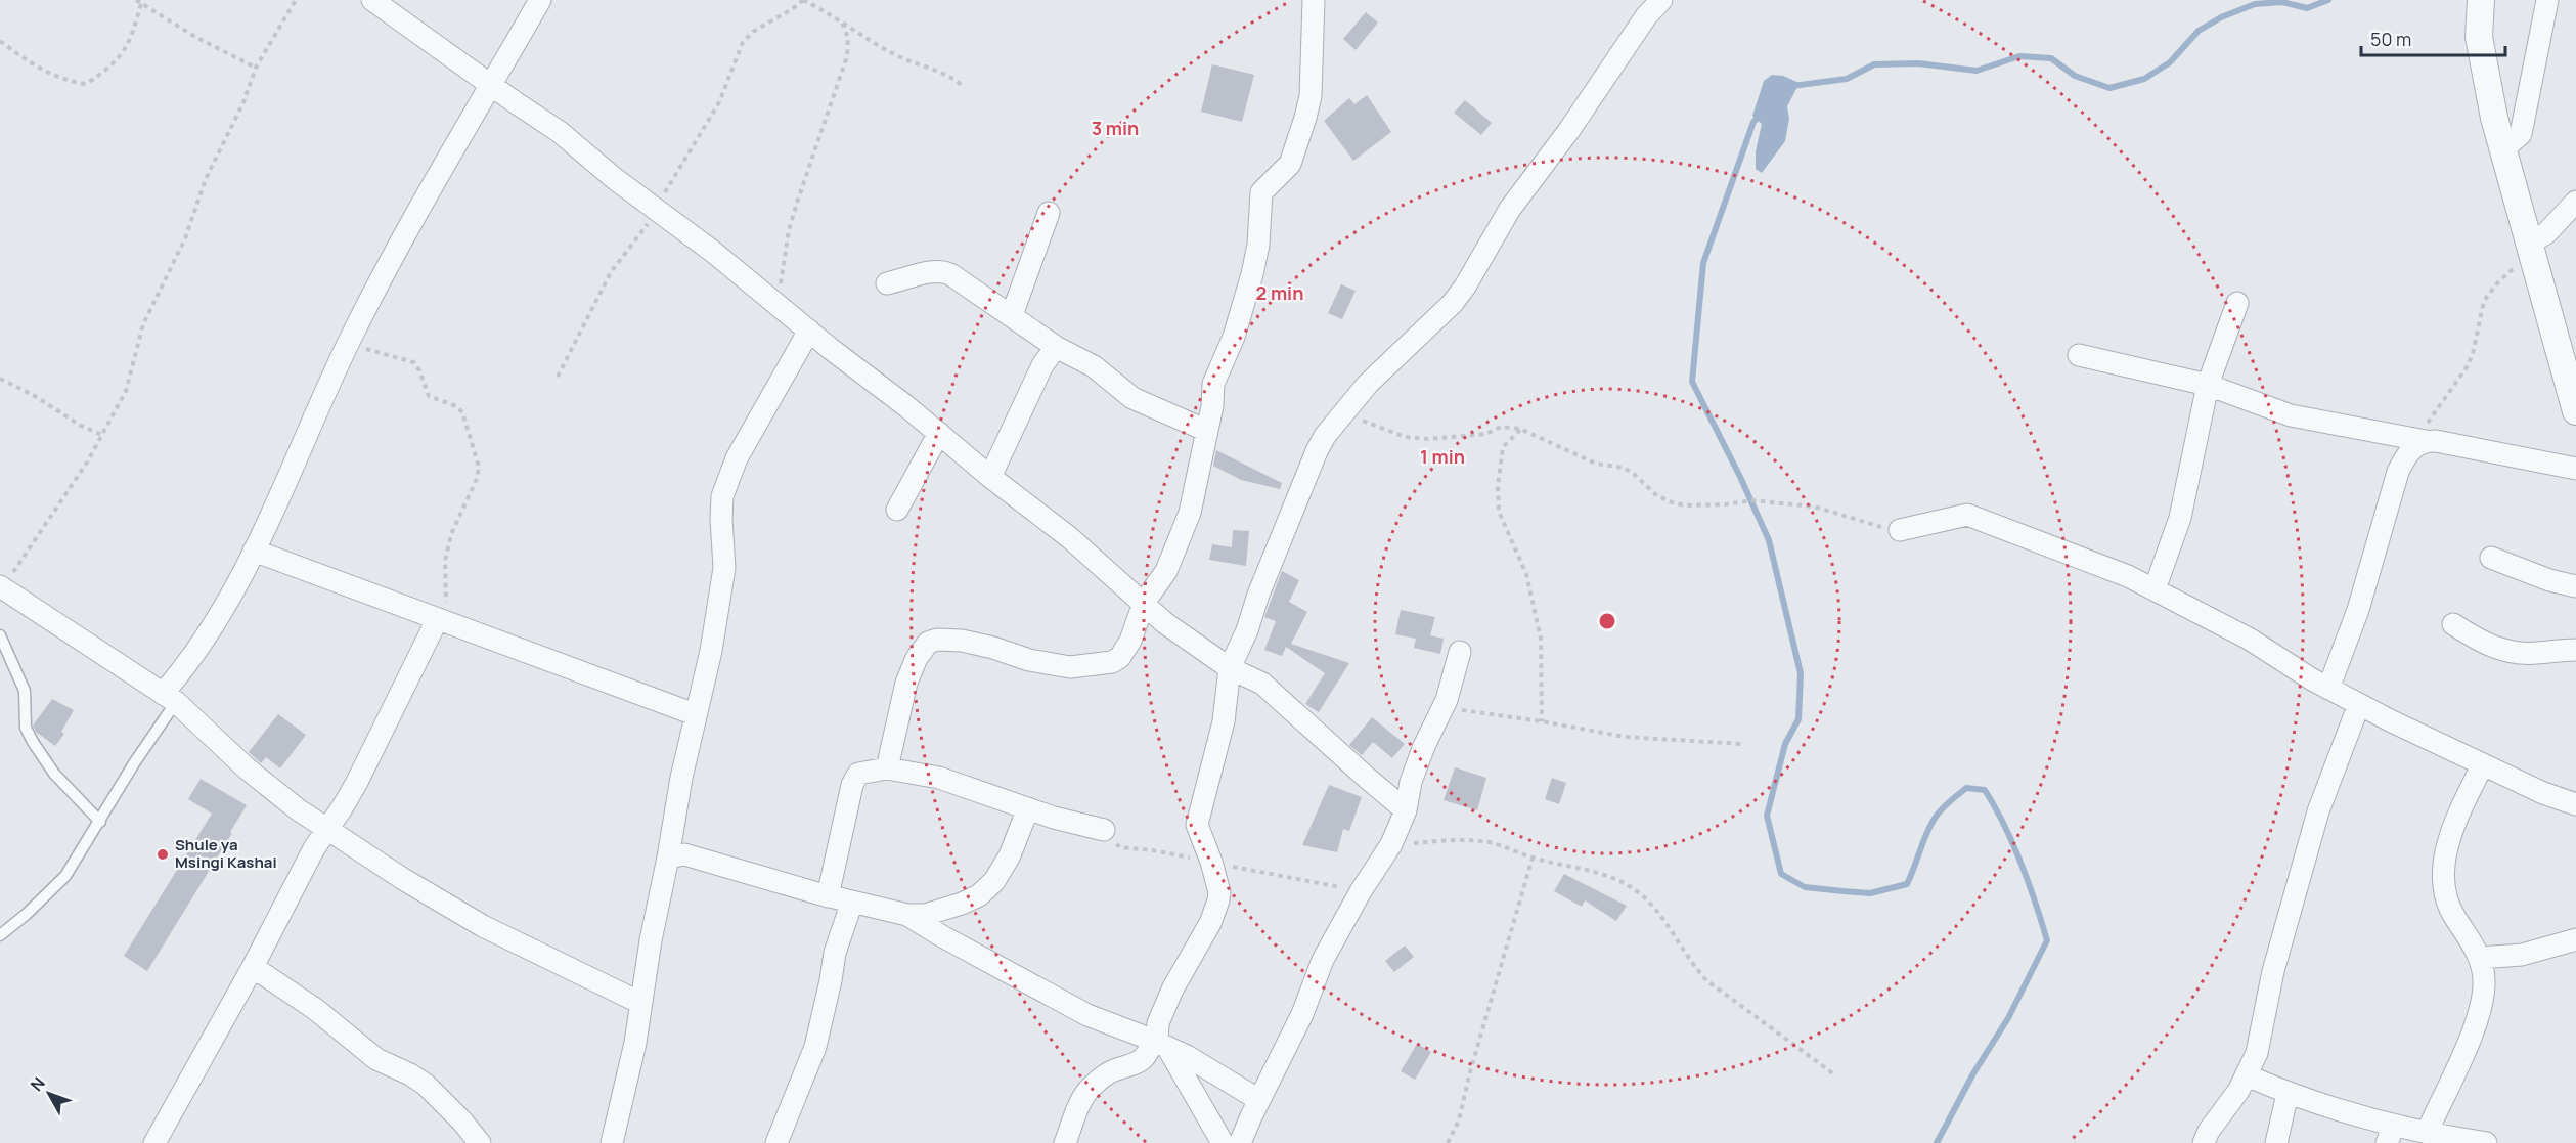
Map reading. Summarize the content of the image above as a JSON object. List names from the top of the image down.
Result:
{
  "places": ["Shule ya Msingi Kashai"],
  "scale_bar": "50 m",
  "north": "top left",
  "rings": ["3 min", "2 min", "1 min"]
}
